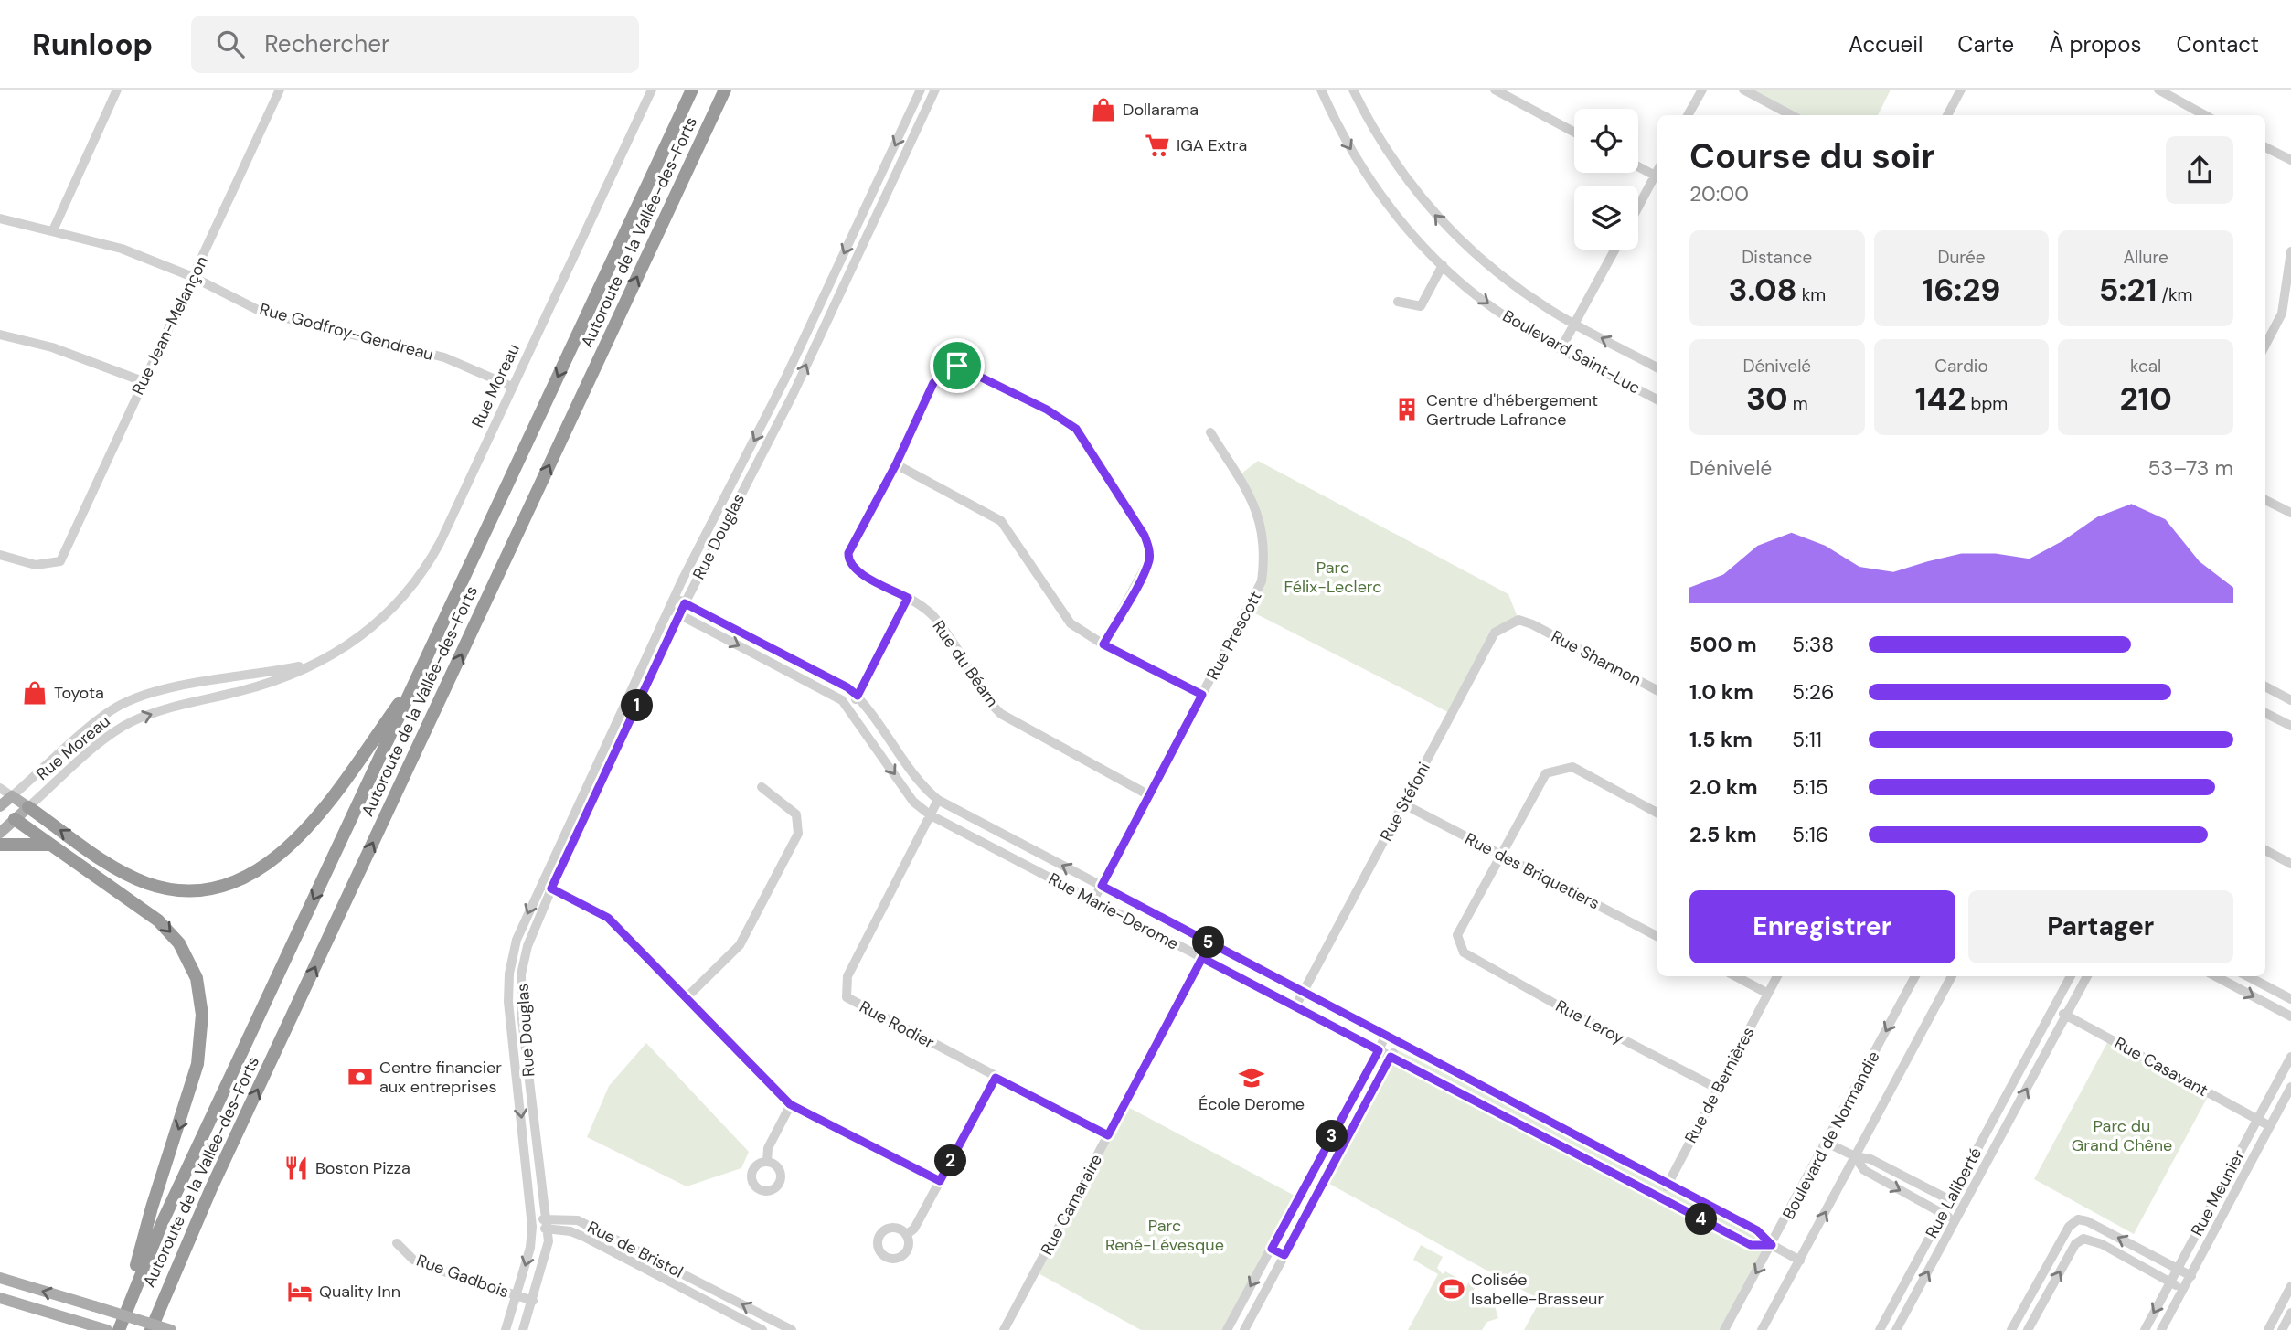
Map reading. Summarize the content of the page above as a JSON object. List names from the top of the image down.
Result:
{
  "streets": {
    "highway": ["Autoroute de la Vallée-des-Forts"],
    "main road": ["Rue Moreau"],
    "street": [
      "Rue Jean-Melançon",
      "Rue Godfroy-Gendreau",
      "Boulevard Saint-Luc",
      "Rue Douglas",
      "Rue Prescott",
      "Rue Shannon",
      "Rue du Béarn",
      "Rue Stéfoni",
      "Rue des Briquetiers",
      "Rue Marie-Derome",
      "Rue Leroy",
      "Rue Rodier",
      "Rue Casavant",
      "Rue de Bernières",
      "Boulevard de Normandie",
      "Rue Laliberté",
      "Rue Meunier",
      "Rue Camaraire",
      "Rue de Bristol",
      "Rue Gadbois"
    ]
  },
  "crossings": [
    ["Rue Jean-Melançon", "Rue Godfroy-Gendreau"],
    ["Rue Godfroy-Gendreau", "Rue Moreau"],
    ["Rue Douglas", "Rue Marie-Derome"],
    ["Rue Douglas", "Rue de Bristol"],
    ["Rue Douglas", "Rue Gadbois"],
    ["Rue Prescott", "Rue du Béarn"],
    ["Rue Prescott", "Rue Marie-Derome"],
    ["Rue Shannon", "Rue Stéfoni"],
    ["Rue Stéfoni", "Rue des Briquetiers"],
    ["Rue Stéfoni", "Rue Marie-Derome"],
    ["Rue des Briquetiers", "Rue Leroy"],
    ["Rue Marie-Derome", "Rue Rodier"],
    ["Rue Marie-Derome", "Rue de Bernières"],
    ["Rue Marie-Derome", "Boulevard de Normandie"],
    ["Rue Marie-Derome", "Rue Camaraire"],
    ["Rue Leroy", "Rue de Bernières"],
    ["Rue Rodier", "Rue Camaraire"],
    ["Rue Casavant", "Rue Laliberté"],
    ["Rue Casavant", "Rue Meunier"]
  ],
  "parks": ["Parc Félix-Leclerc", "Parc du Grand Chêne", "Parc René-Lévesque"],
  "places": {
    "shop": ["Dollarama", "Toyota"],
    "supermarket": ["IGA Extra"],
    "building": ["Centre d'hébergement Gertrude Lafrance"],
    "bank": ["Centre financier aux entreprises"],
    "school or university": ["École Derome"],
    "restaurant": ["Boston Pizza"],
    "sports": ["Colisée Isabelle-Brasseur"],
    "hotel": ["Quality Inn"]
  },
  "page": {
    "header": "Runloop",
    "search": "Rechercher",
    "nav": [
      "Accueil",
      "Carte",
      "À propos",
      "Contact"
    ],
    "heading": ["Course du soir", "20:00"],
    "stats": [
      ["Distance", "3.08 km"],
      ["Durée", "16:29"],
      ["Allure", "5:21 /km"],
      ["Dénivelé", "30 m"],
      ["Cardio", "142 bpm"],
      ["kcal", "210"]
    ],
    "chart": ["Dénivelé", "53–73 m"],
    "list": [
      {
        "name": "500 m",
        "note": "5:38"
      },
      {
        "name": "1.0 km",
        "note": "5:26"
      },
      {
        "name": "1.5 km",
        "note": "5:11"
      },
      {
        "name": "2.0 km",
        "note": "5:15"
      },
      {
        "name": "2.5 km",
        "note": "5:16"
      }
    ],
    "pins": [
      "1",
      "5",
      "3",
      "2",
      "4"
    ],
    "buttons": ["Enregistrer", "Partager"]
  }
}
